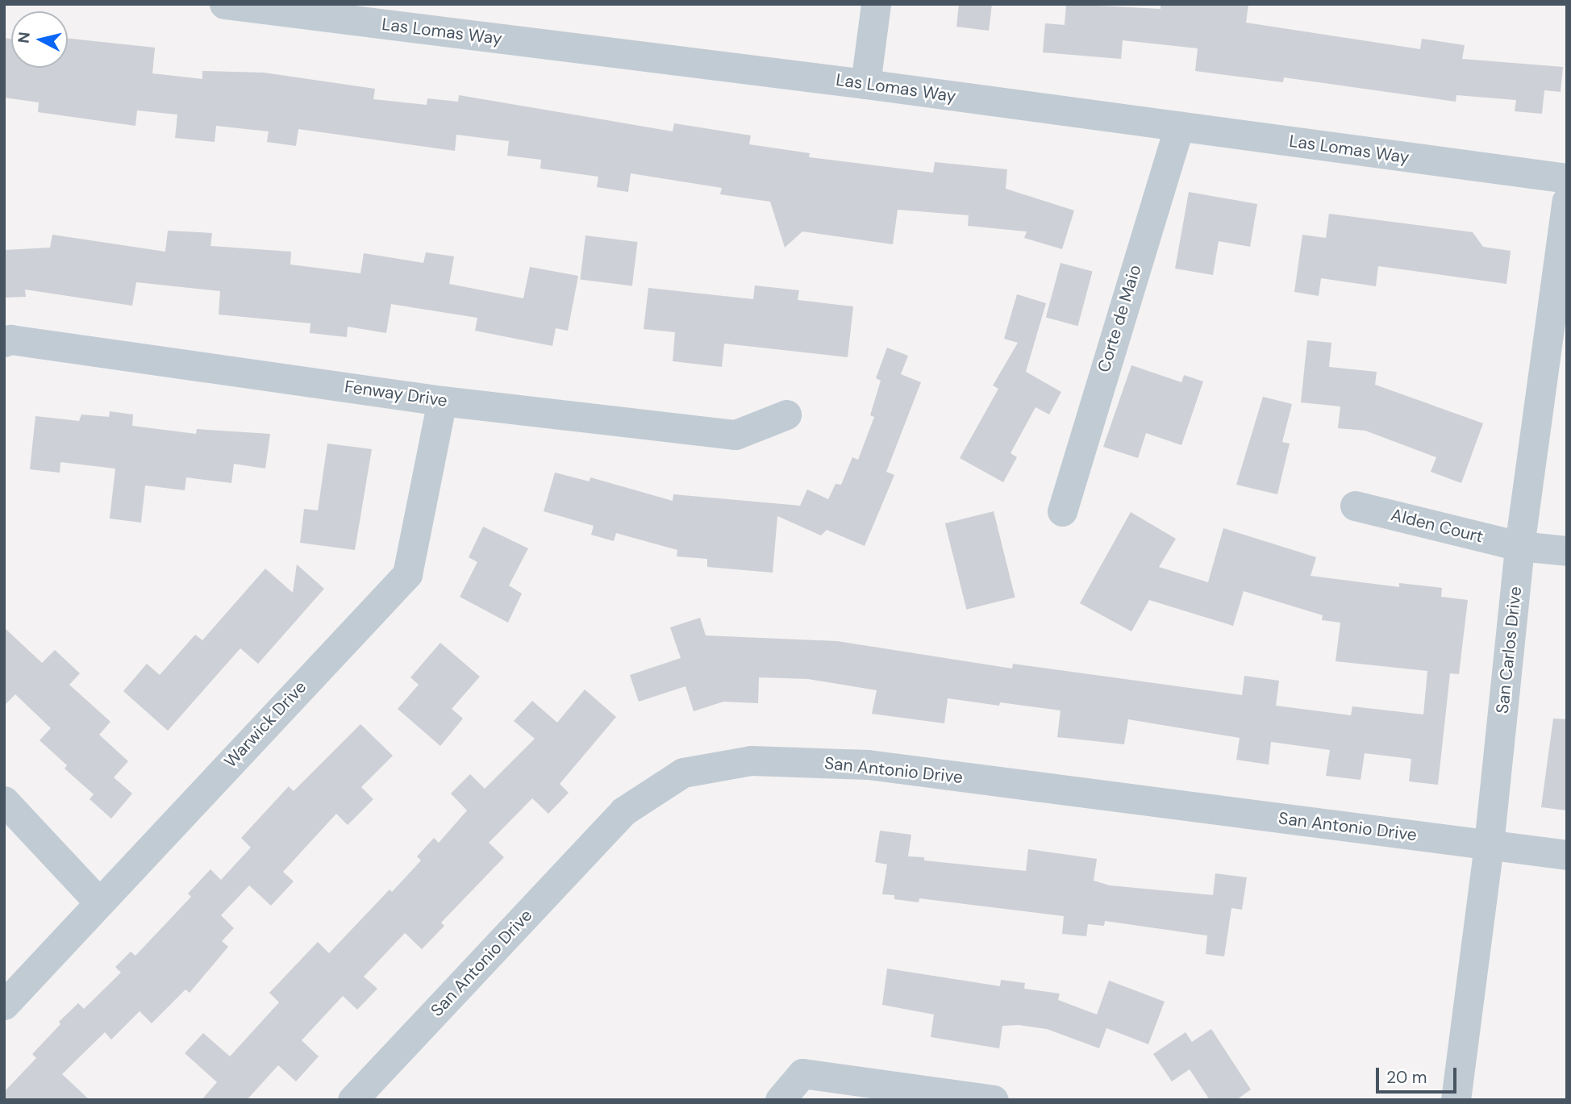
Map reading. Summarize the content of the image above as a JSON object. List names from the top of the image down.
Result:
{
  "streets": {
    "street": [
      "Las Lomas Way",
      "Corte de Maio",
      "Fenway Drive",
      "Alden Court",
      "San Carlos Drive",
      "Warwick Drive",
      "San Antonio Drive"
    ]
  },
  "crossings": [
    ["Las Lomas Way", "Corte de Maio"],
    ["Fenway Drive", "Warwick Drive"],
    ["Alden Court", "San Carlos Drive"],
    ["San Carlos Drive", "San Antonio Drive"]
  ],
  "scale_bar": "20 m",
  "north": "left"
}
